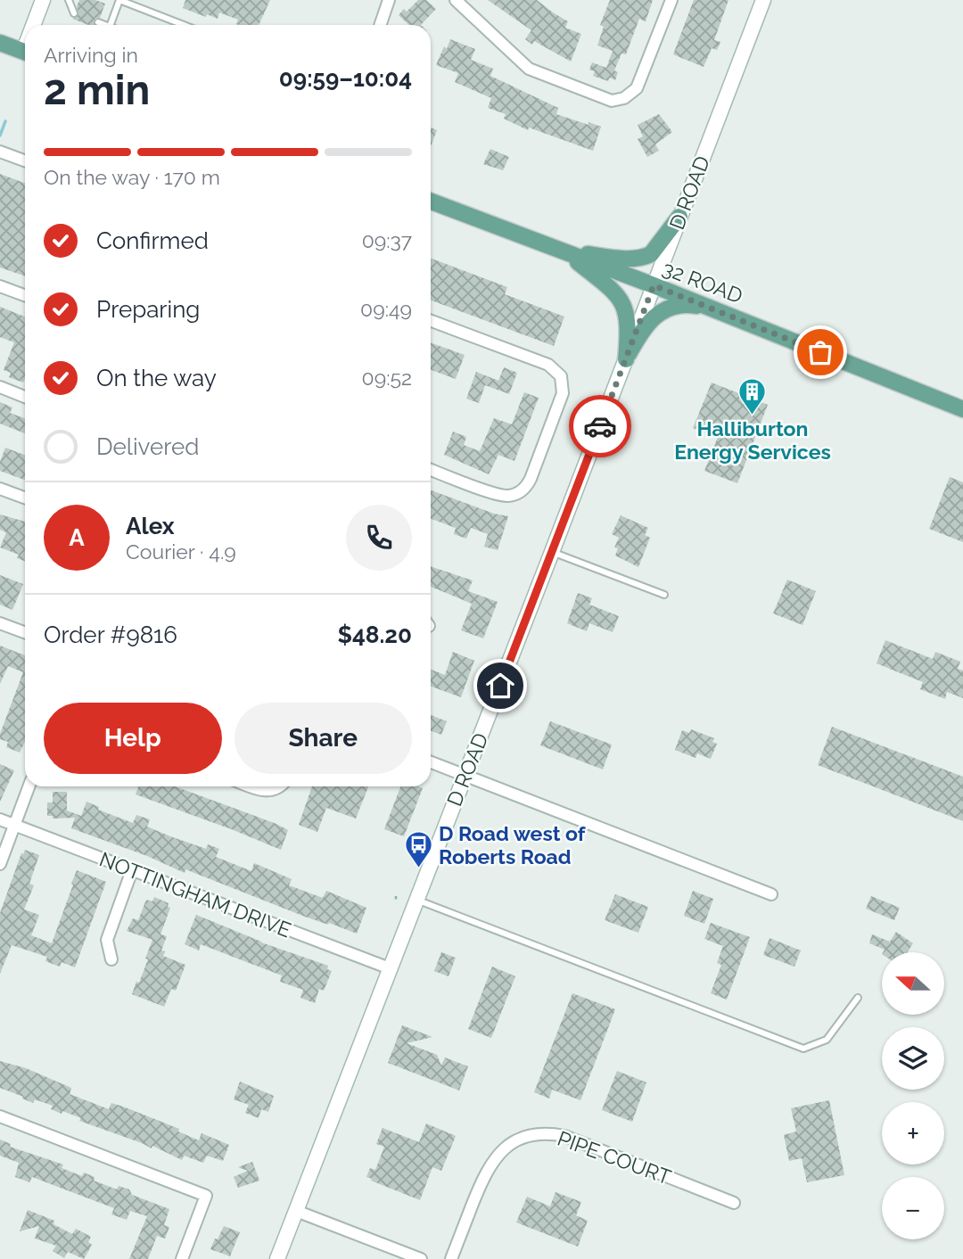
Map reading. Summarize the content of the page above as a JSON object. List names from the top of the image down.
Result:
{
  "streets": {
    "main road": ["32 ROAD"],
    "street": ["D ROAD", "NOTTINGHAM DRIVE", "PIPE COURT"]
  },
  "crossings": [
    ["D ROAD", "32 ROAD"],
    ["D ROAD", "NOTTINGHAM DRIVE"]
  ],
  "places": {
    "building": ["Halliburton Energy Services"],
    "bus stop": ["D Road west of Roberts Road"]
  },
  "north": "left",
  "page": {
    "heading": ["2 min", "Arriving in", "09:59–10:04"],
    "panel": [
      "Alex",
      "Courier · 4.9",
      "Order #9816",
      "$48.20"
    ],
    "bar": "On the way · 170 m",
    "list": [
      ["Confirmed", "09:37"],
      ["Preparing", "09:49"],
      ["On the way", "09:52"],
      "Delivered"
    ],
    "round": "A",
    "buttons": ["Help", "Share"],
    "map_buttons": ["+", "−"]
  }
}
